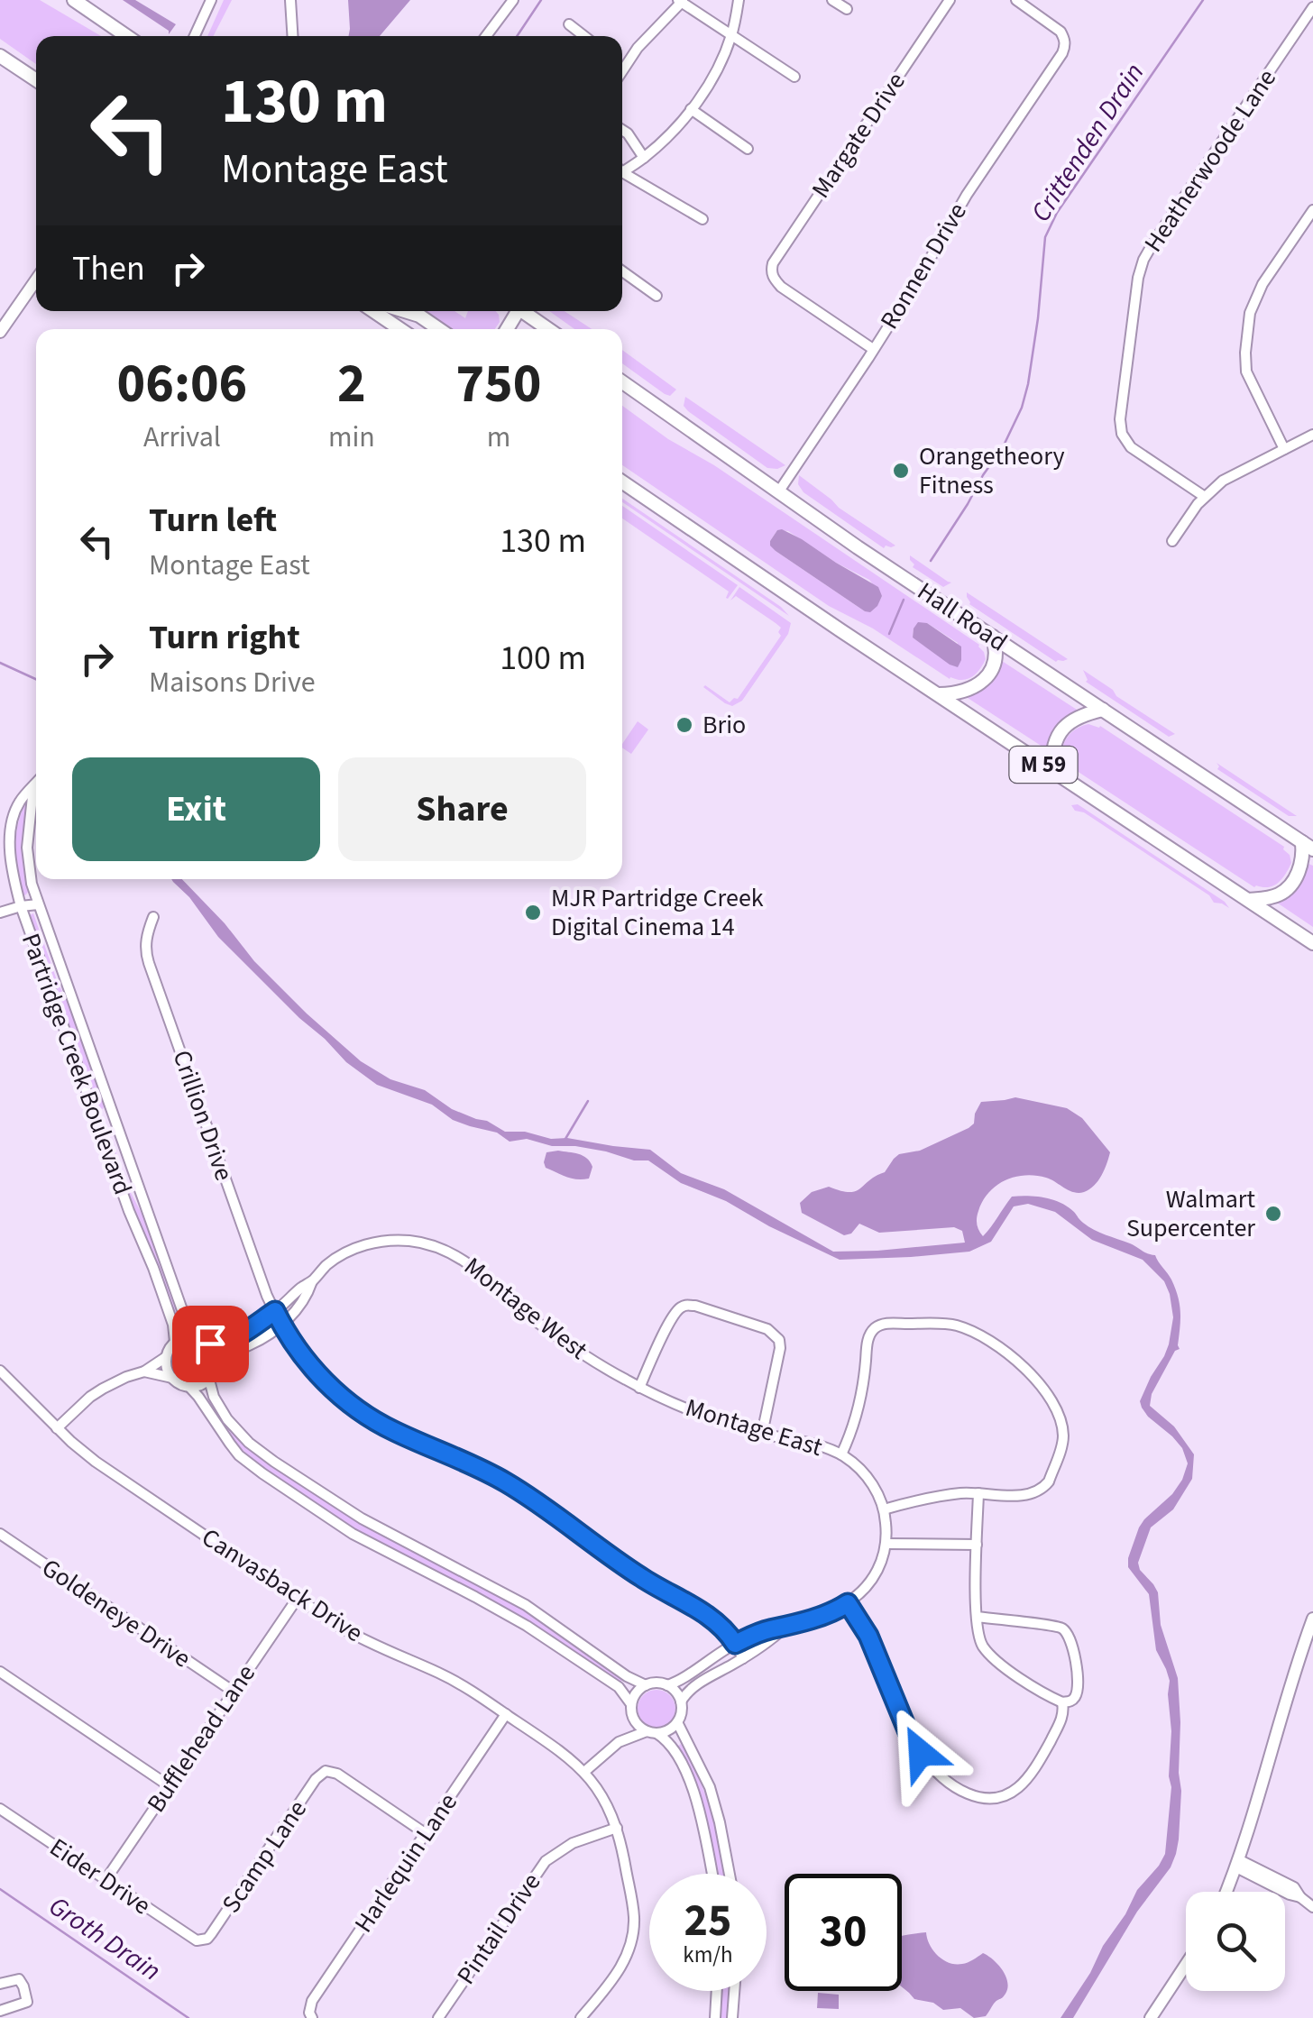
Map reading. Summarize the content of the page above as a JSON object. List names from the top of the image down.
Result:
{
  "streets": {
    "highway": ["Hall Road", "M 59"],
    "street": [
      "Margate Drive",
      "Heatherwoode Lane",
      "Ronnen Drive",
      "Partridge Creek Boulevard",
      "Crillion Drive",
      "Montage West",
      "Montage East",
      "Canvasback Drive",
      "Goldeneye Drive",
      "Bufflehead Lane",
      "Scamp Lane",
      "Harlequin Lane",
      "Eider Drive",
      "Pintail Drive"
    ]
  },
  "crossings": [
    ["Margate Drive", "Ronnen Drive"],
    ["Ronnen Drive", "Hall Road"],
    ["Partridge Creek Boulevard", "Montage West"],
    ["Crillion Drive", "Montage West"],
    ["Crillion Drive", "Montage East"],
    ["Montage West", "Montage East"],
    ["Canvasback Drive", "Bufflehead Lane"],
    ["Canvasback Drive", "Harlequin Lane"],
    ["Canvasback Drive", "Pintail Drive"],
    ["Goldeneye Drive", "Bufflehead Lane"],
    ["Bufflehead Lane", "Eider Drive"],
    ["Scamp Lane", "Harlequin Lane"],
    ["Scamp Lane", "Eider Drive"]
  ],
  "water": ["Crittenden Drain", "Groth Drain"],
  "places": [
    "Orangetheory Fitness",
    "Brio",
    "MJR Partridge Creek Digital Cinema 14",
    "Walmart Supercenter"
  ],
  "page": {
    "turn": ["130 m", "Montage East"],
    "then": "Then",
    "eta": [
      "06:06",
      "Arrival",
      "2",
      "min",
      "750",
      "m"
    ],
    "list": [
      {
        "name": "Turn left",
        "note": "Montage East",
        "value": "130 m"
      },
      {
        "name": "Turn right",
        "note": "Maisons Drive",
        "value": "100 m"
      }
    ],
    "buttons": ["Exit", "Share"],
    "speed": "25 km/h",
    "limit": "30"
  }
}
